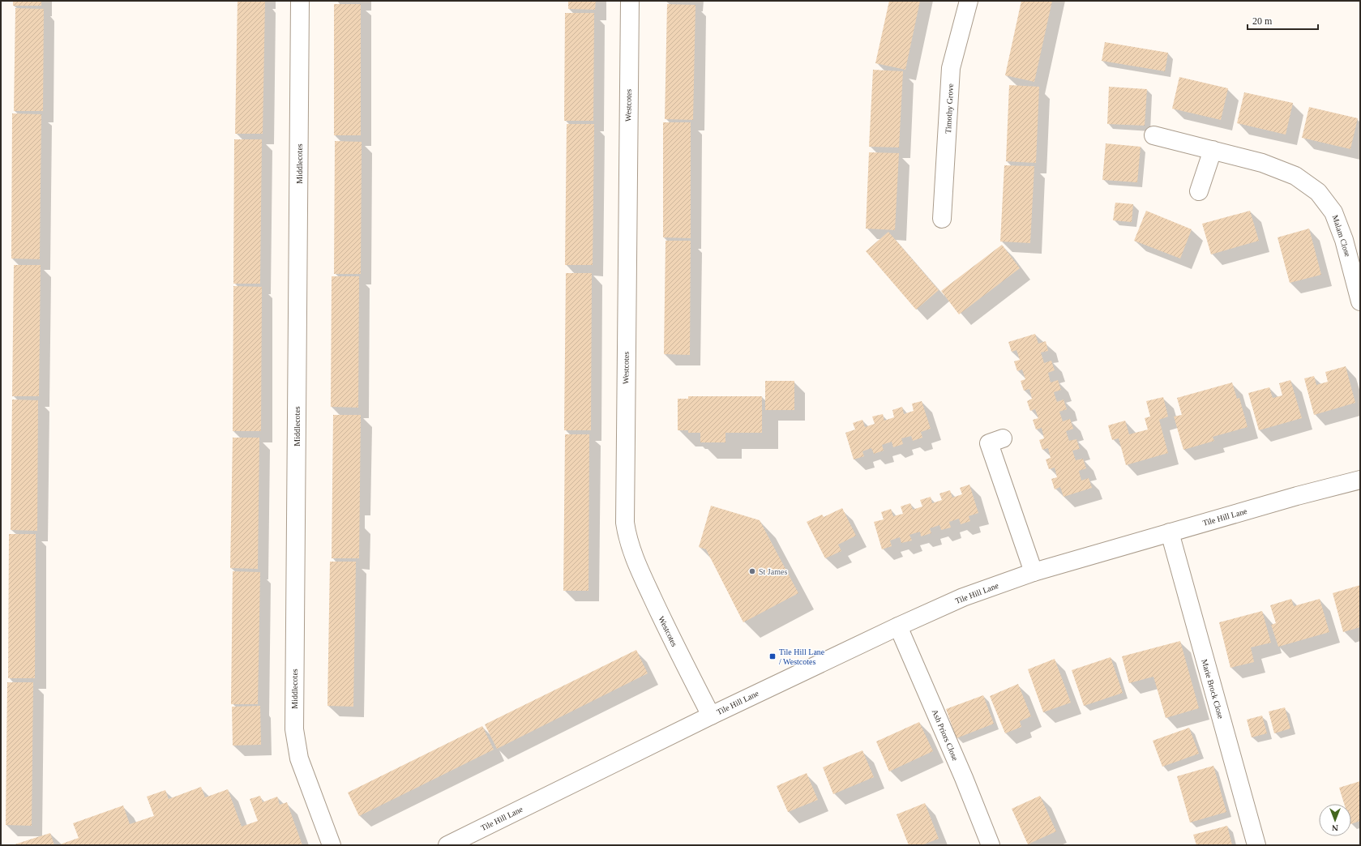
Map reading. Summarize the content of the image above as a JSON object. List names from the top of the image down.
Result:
{
  "streets": {
    "street": [
      "Westcotes",
      "Timothy Grove",
      "Middlecotes",
      "Malam Close",
      "Tile Hill Lane",
      "Marie Brock Close",
      "Ash Priors Close"
    ]
  },
  "crossings": [
    ["Westcotes", "Tile Hill Lane"],
    ["Tile Hill Lane", "Marie Brock Close"],
    ["Tile Hill Lane", "Ash Priors Close"]
  ],
  "places": {
    "other": ["St James"],
    "transit": ["Tile Hill Lane / Westcotes"]
  },
  "scale_bar": "20 m",
  "north": "bottom"
}
